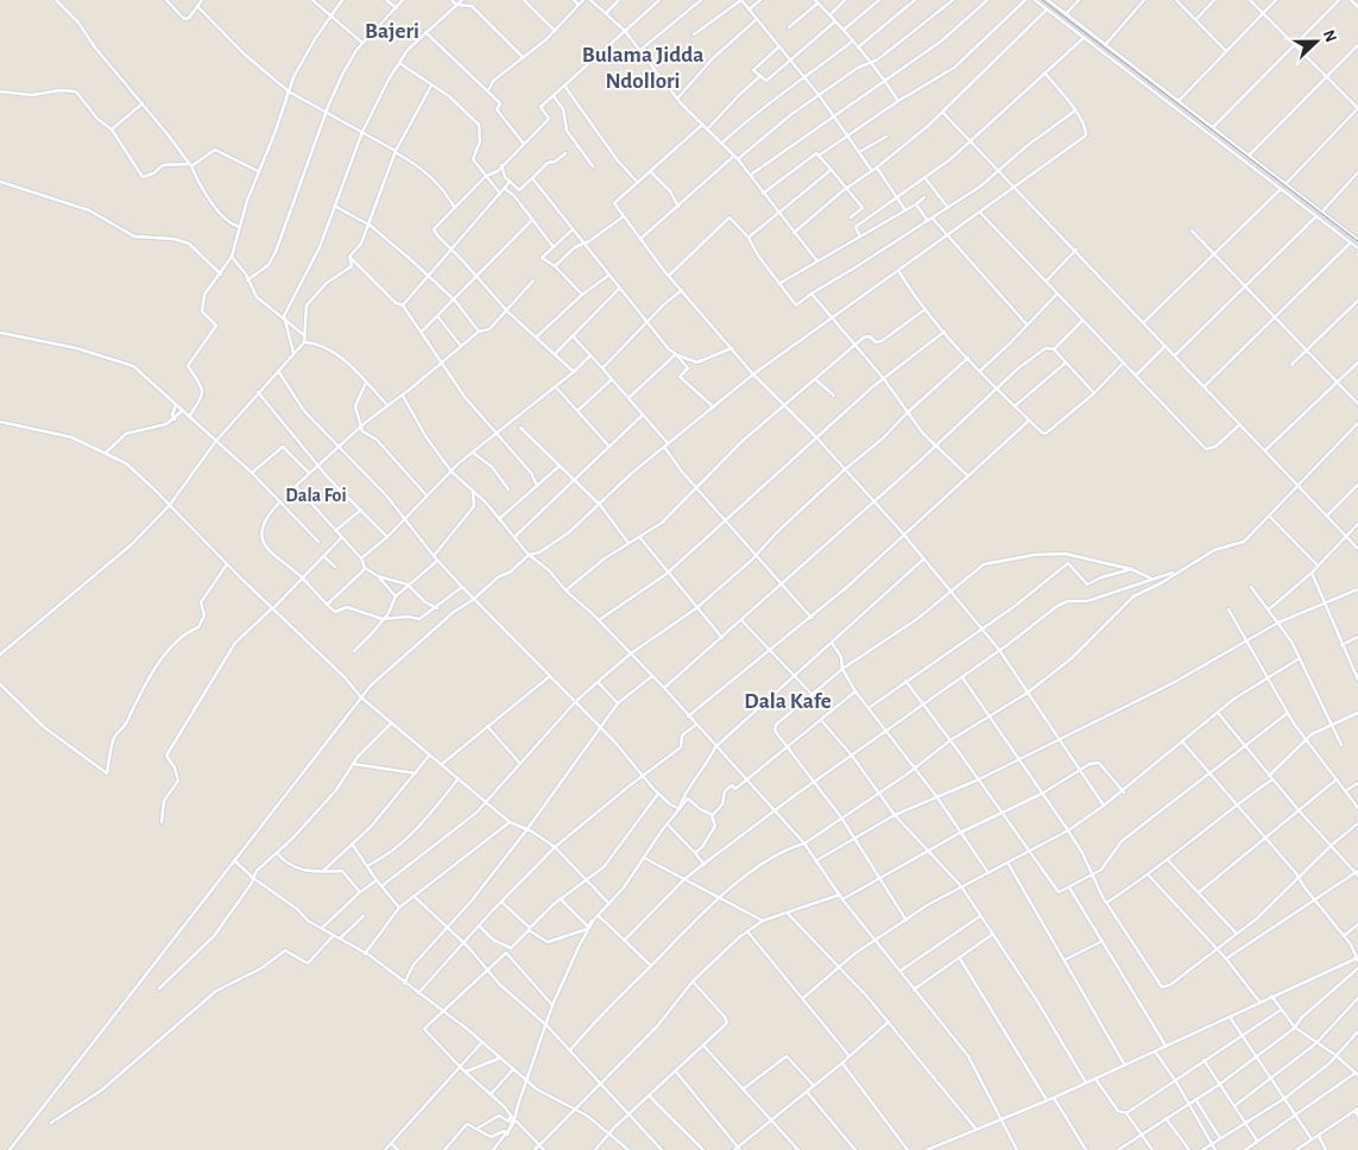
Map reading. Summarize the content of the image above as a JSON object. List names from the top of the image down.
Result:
{
  "districts": [
    "Bajeri",
    "Bulama Jidda Ndollori",
    "Dala Foi",
    "Dala Kafe"
  ],
  "north": "right"
}
